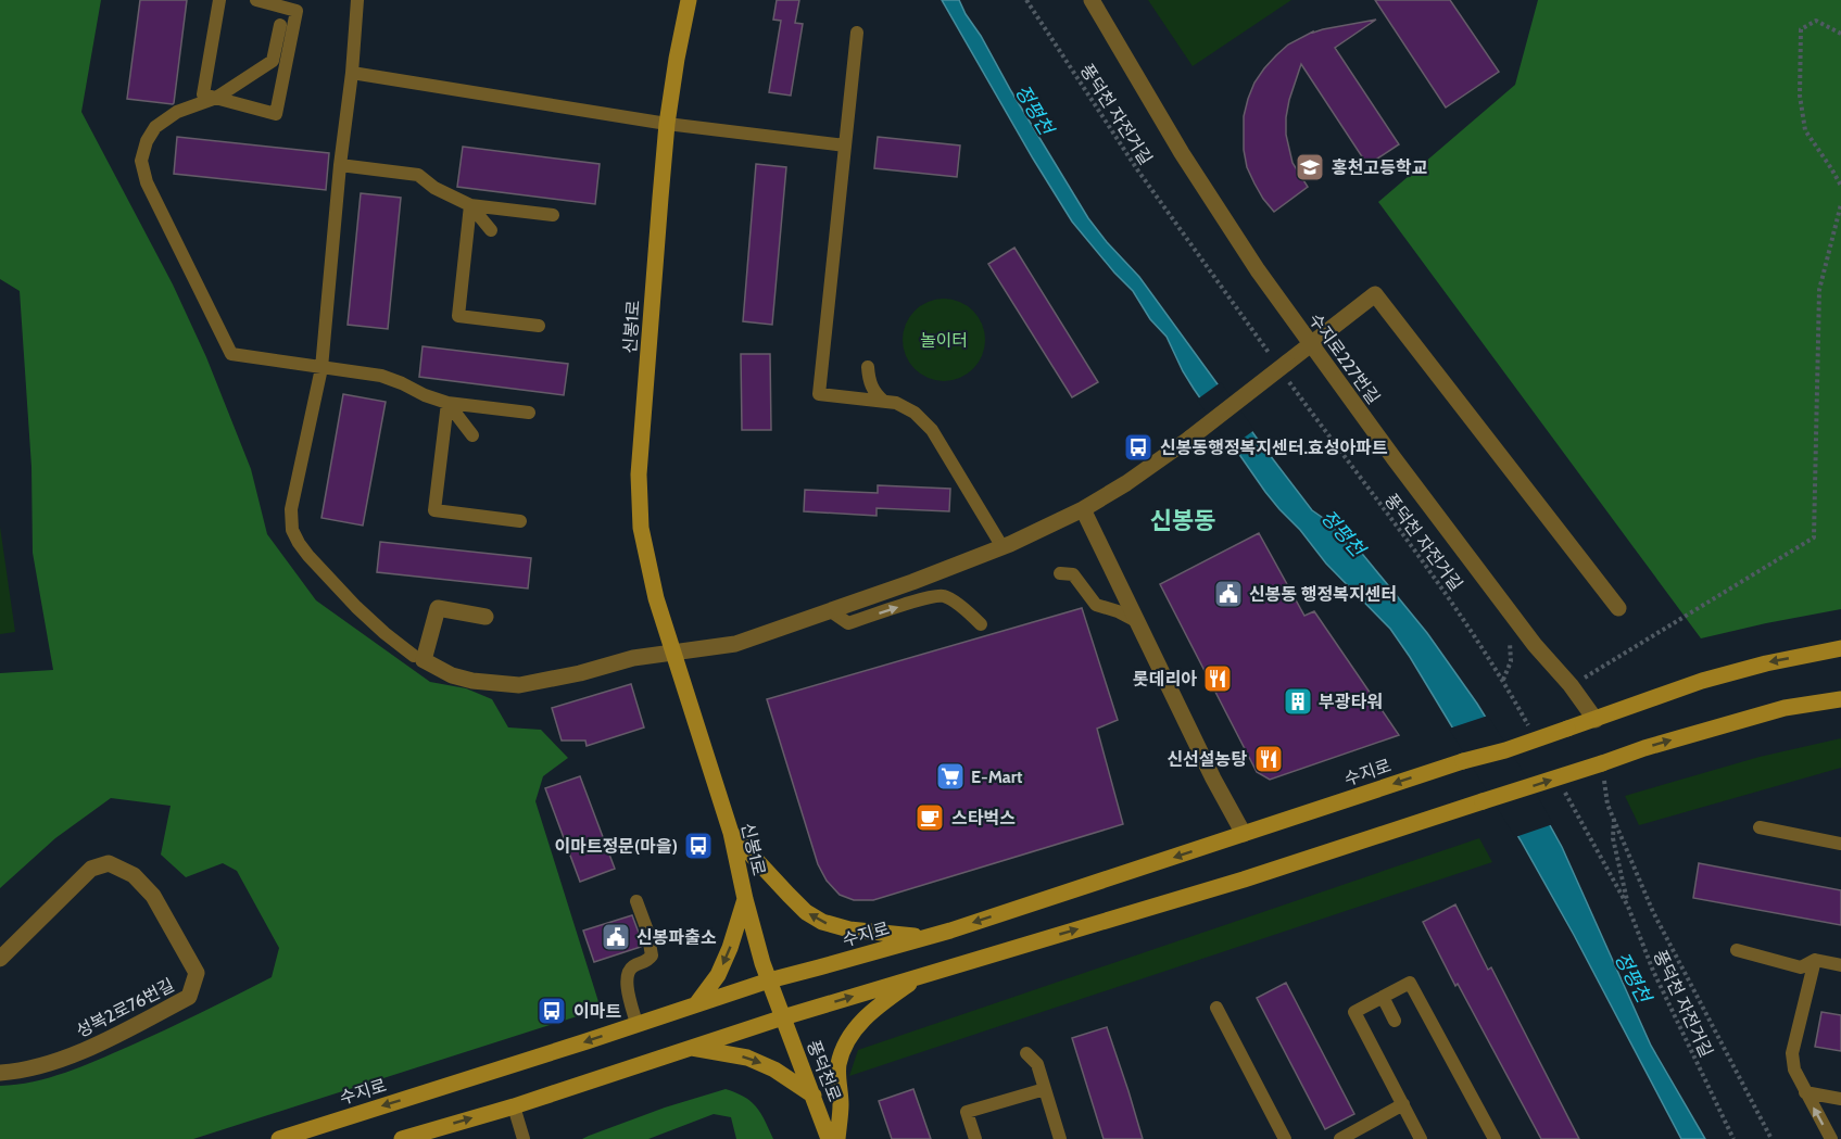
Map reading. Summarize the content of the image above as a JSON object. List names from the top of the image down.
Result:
{
  "streets": {
    "main road": ["신봉1로", "수지로", "풍덕천로"],
    "street": ["수지로227번길", "성복2로76번길"],
    "path": ["풍덕천 자전거길"]
  },
  "crossings": [
    ["신봉1로", "수지로"],
    ["신봉1로", "풍덕천로"],
    ["수지로227번길", "수지로"]
  ],
  "districts": ["신봉동"],
  "water": ["정평천"],
  "parks": ["놀이터"],
  "places": {
    "school or university": ["홍천고등학교"],
    "bus stop": ["신봉동행정복지센터.효성아파트", "이마트정문(마을)", "이마트"],
    "public building": ["신봉동 행정복지센터", "신봉파출소"],
    "restaurant": ["롯데리아", "신선설농탕"],
    "building": ["부광타워"],
    "supermarket": ["E-Mart"],
    "cafe": ["스타벅스"]
  }
}
